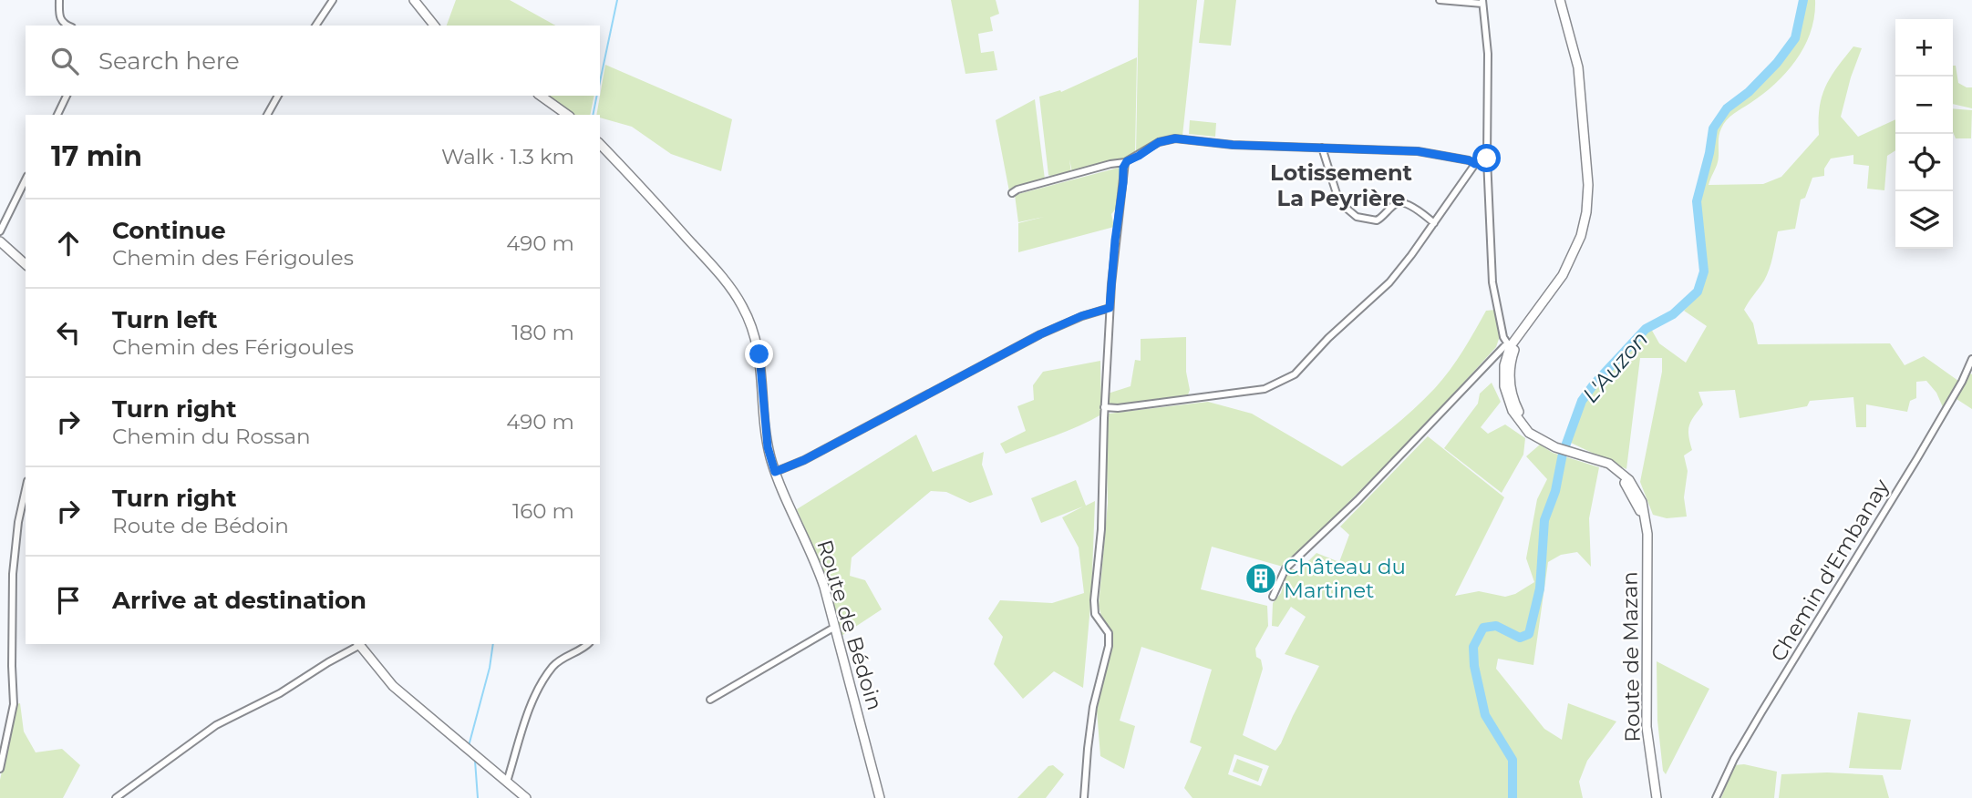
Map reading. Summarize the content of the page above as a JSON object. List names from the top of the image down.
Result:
{
  "streets": {
    "main road": ["Route de Bédoin", "Route de Mazan"],
    "street": ["Chemin d'Embanay"]
  },
  "districts": ["Lotissement La Peyrière"],
  "water": ["L'Auzon"],
  "places": {
    "building": ["Château du Martinet"]
  },
  "page": {
    "map_buttons": ["+", "−"],
    "search": "Search here",
    "heading": ["17 min", "Walk · 1.3 km"],
    "list": [
      ["Continue", "Chemin des Férigoules", "490 m"],
      ["Turn left", "Chemin des Férigoules", "180 m"],
      ["Turn right", "Chemin du Rossan", "490 m"],
      ["Turn right", "Route de Bédoin", "160 m"],
      "Arrive at destination"
    ]
  }
}
